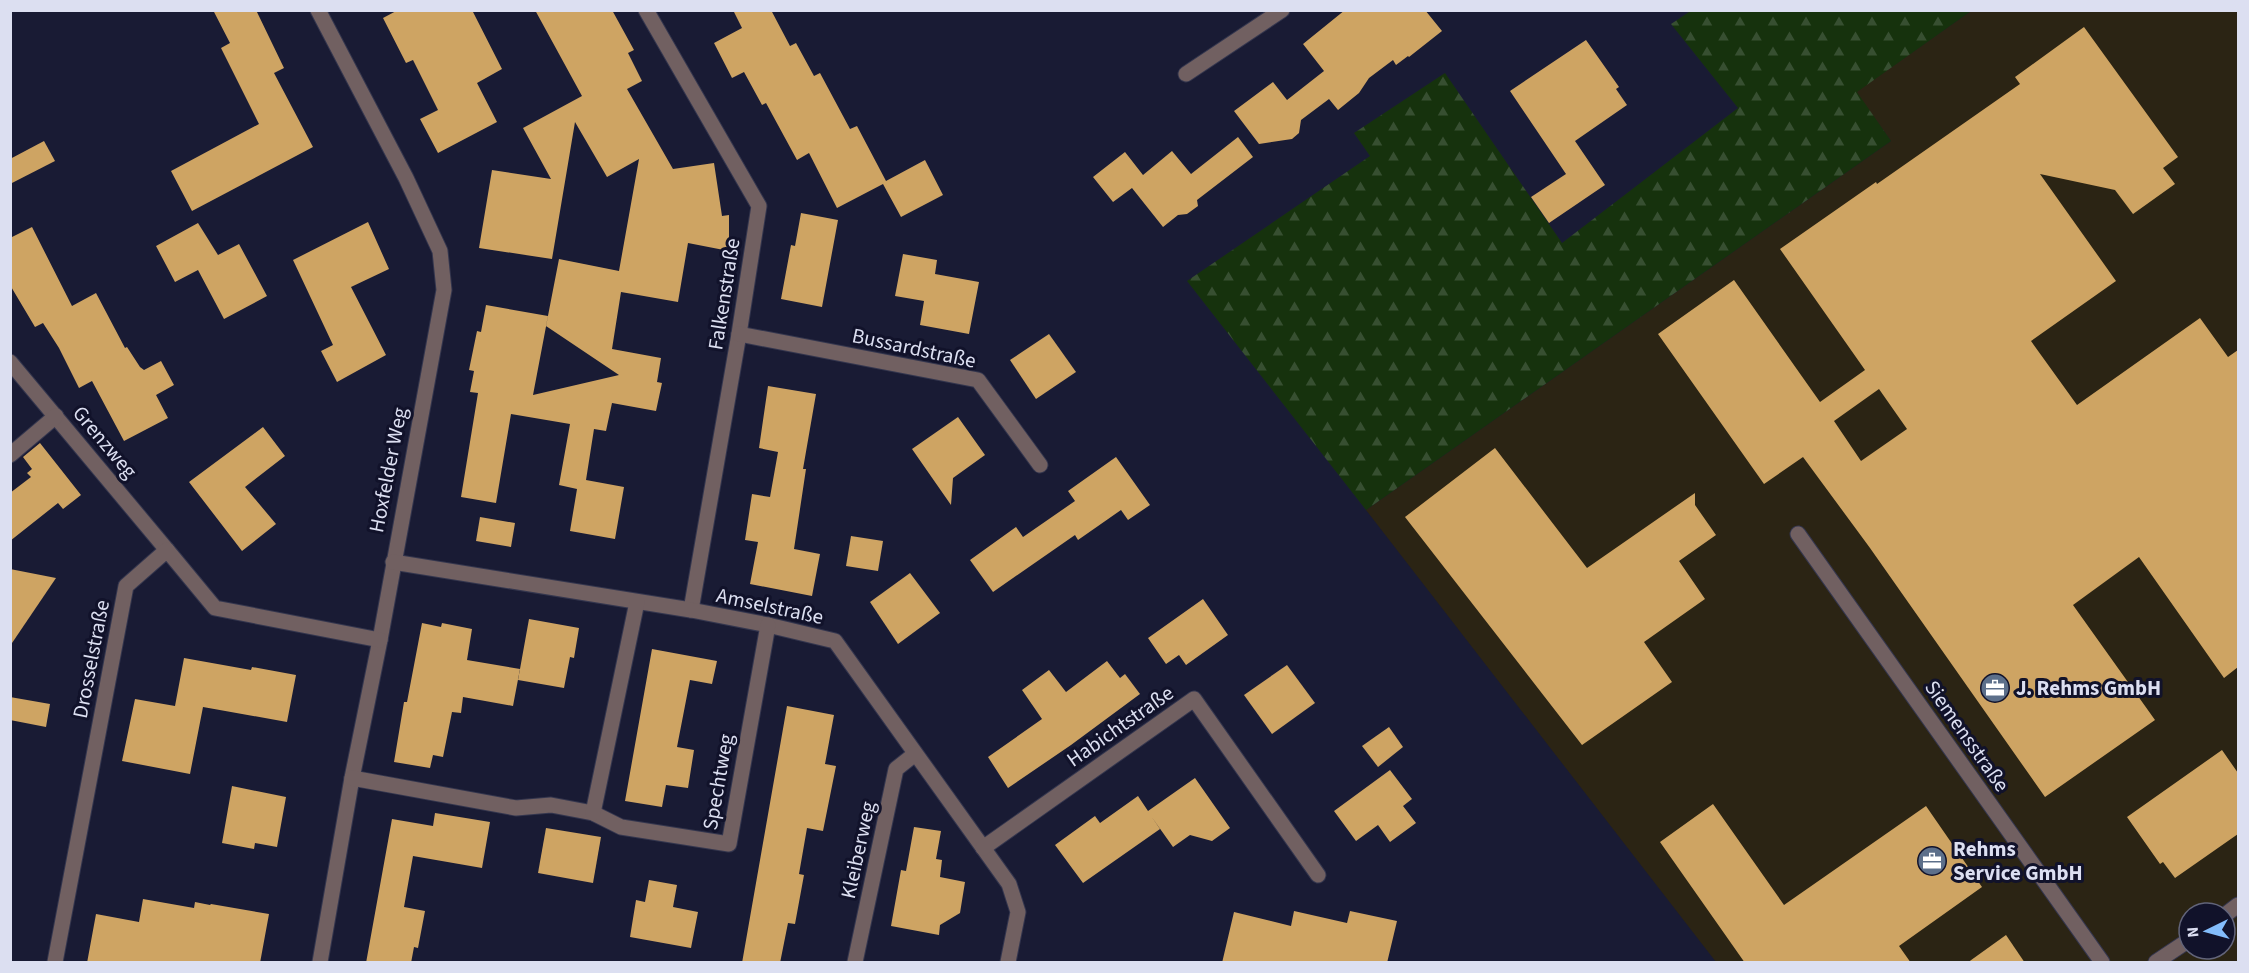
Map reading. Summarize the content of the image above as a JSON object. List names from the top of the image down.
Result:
{
  "streets": {
    "street": [
      "Falkenstraße",
      "Bussardstraße",
      "Grenzweg",
      "Hoxfelder Weg",
      "Amselstraße",
      "Drosselstraße",
      "Habichtstraße",
      "Siemensstraße",
      "Spechtweg",
      "Kleiberweg"
    ]
  },
  "crossings": [
    ["Falkenstraße", "Bussardstraße"],
    ["Falkenstraße", "Amselstraße"],
    ["Grenzweg", "Drosselstraße"],
    ["Hoxfelder Weg", "Amselstraße"],
    ["Hoxfelder Weg", "Spechtweg"],
    ["Amselstraße", "Habichtstraße"],
    ["Amselstraße", "Spechtweg"],
    ["Amselstraße", "Kleiberweg"]
  ],
  "places": {
    "office": ["J. Rehms GmbH", "Rehms Service GmbH"]
  },
  "north": "left"
}
